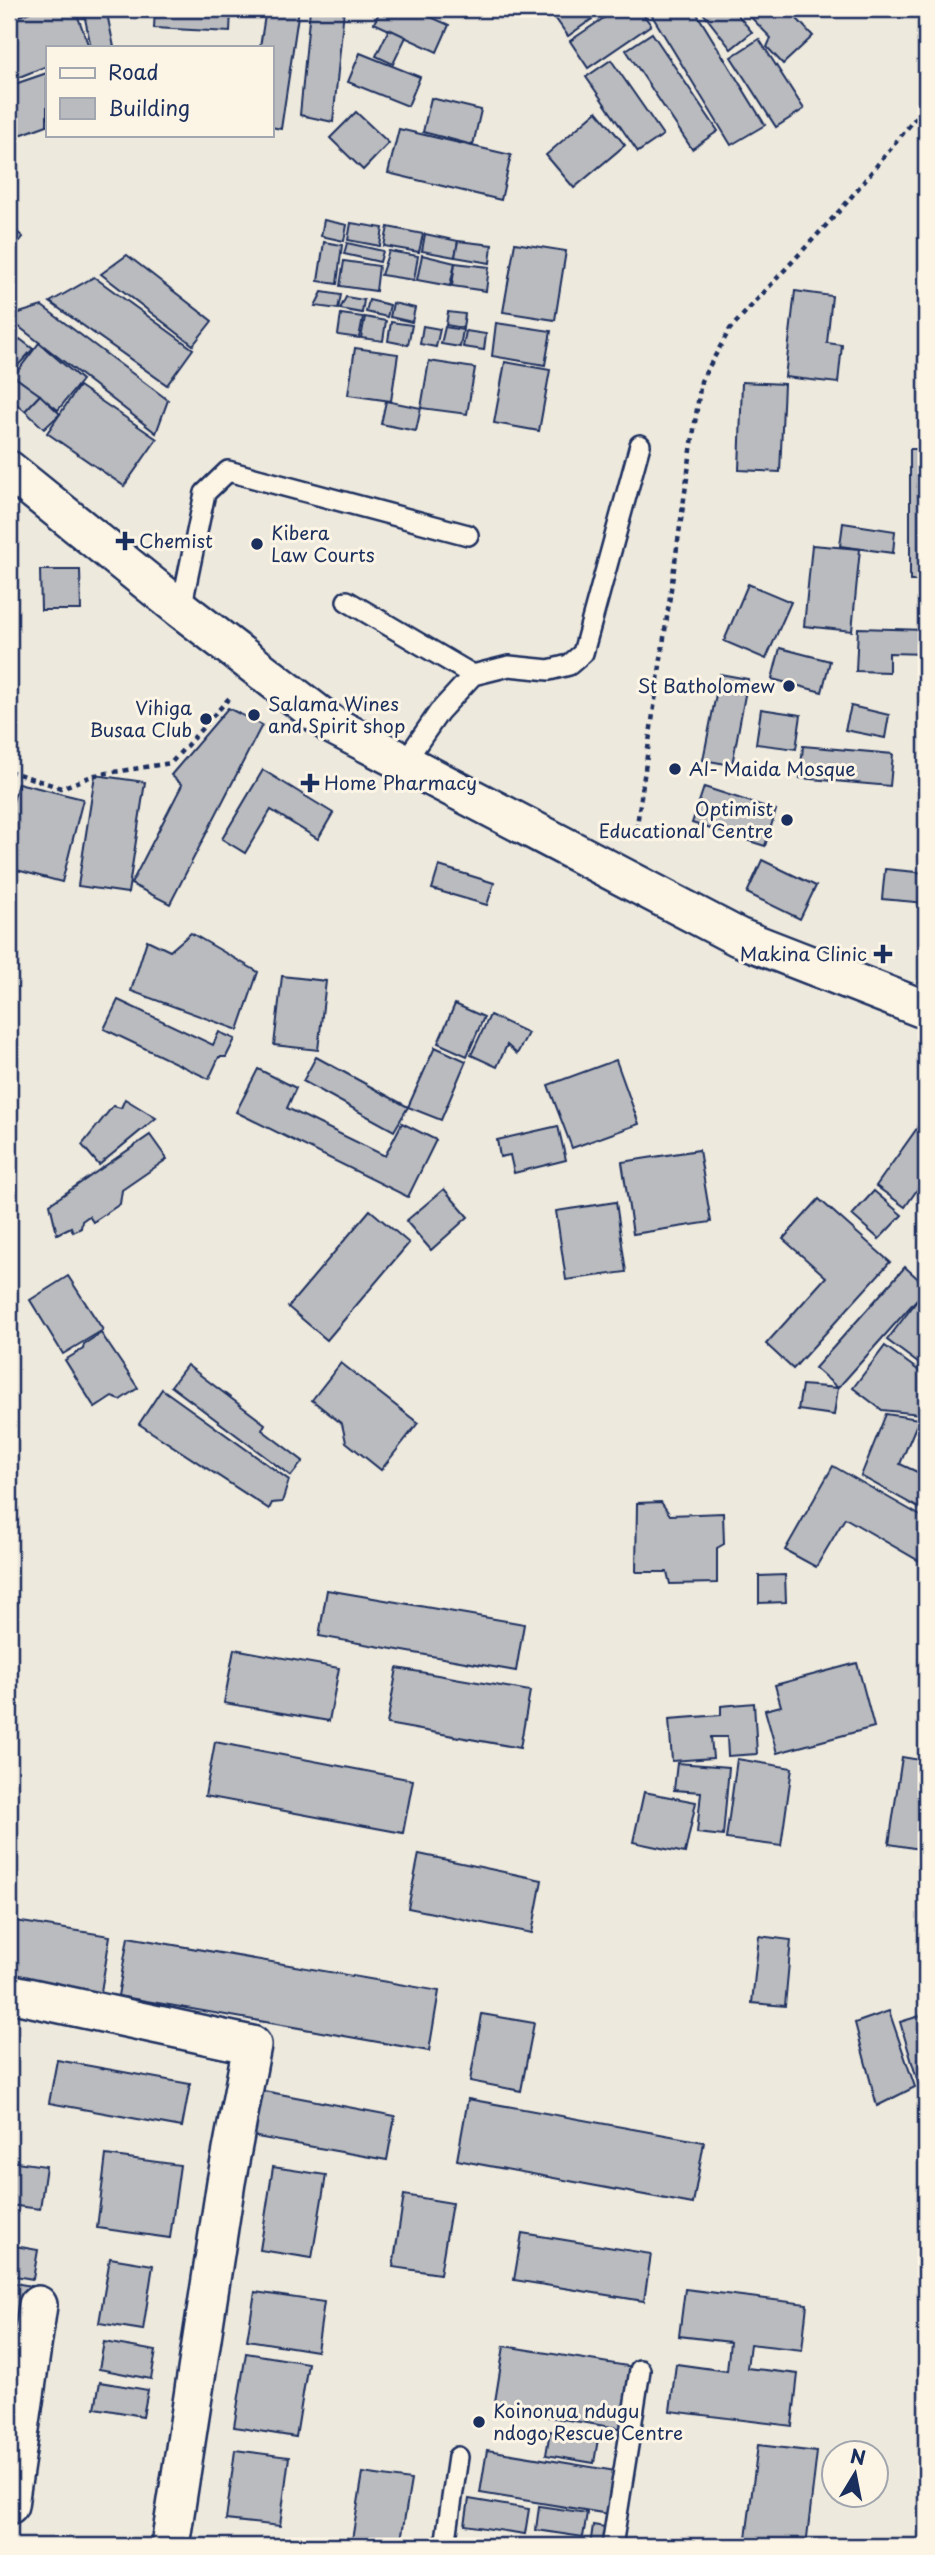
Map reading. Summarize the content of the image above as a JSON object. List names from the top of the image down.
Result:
{
  "places": {
    "health": ["Chemist", "Home Pharmacy", "Makina Clinic"],
    "other": [
      "Kibera Law Courts",
      "St Batholomew",
      "Salama Wines and Spirit shop",
      "Vihiga Busaa Club",
      "Al- Maida Mosque",
      "Optimist Educational Centre",
      "Koinonua ndugu ndogo Rescue Centre"
    ]
  },
  "legend": ["Road", "Building"],
  "north": "top"
}
